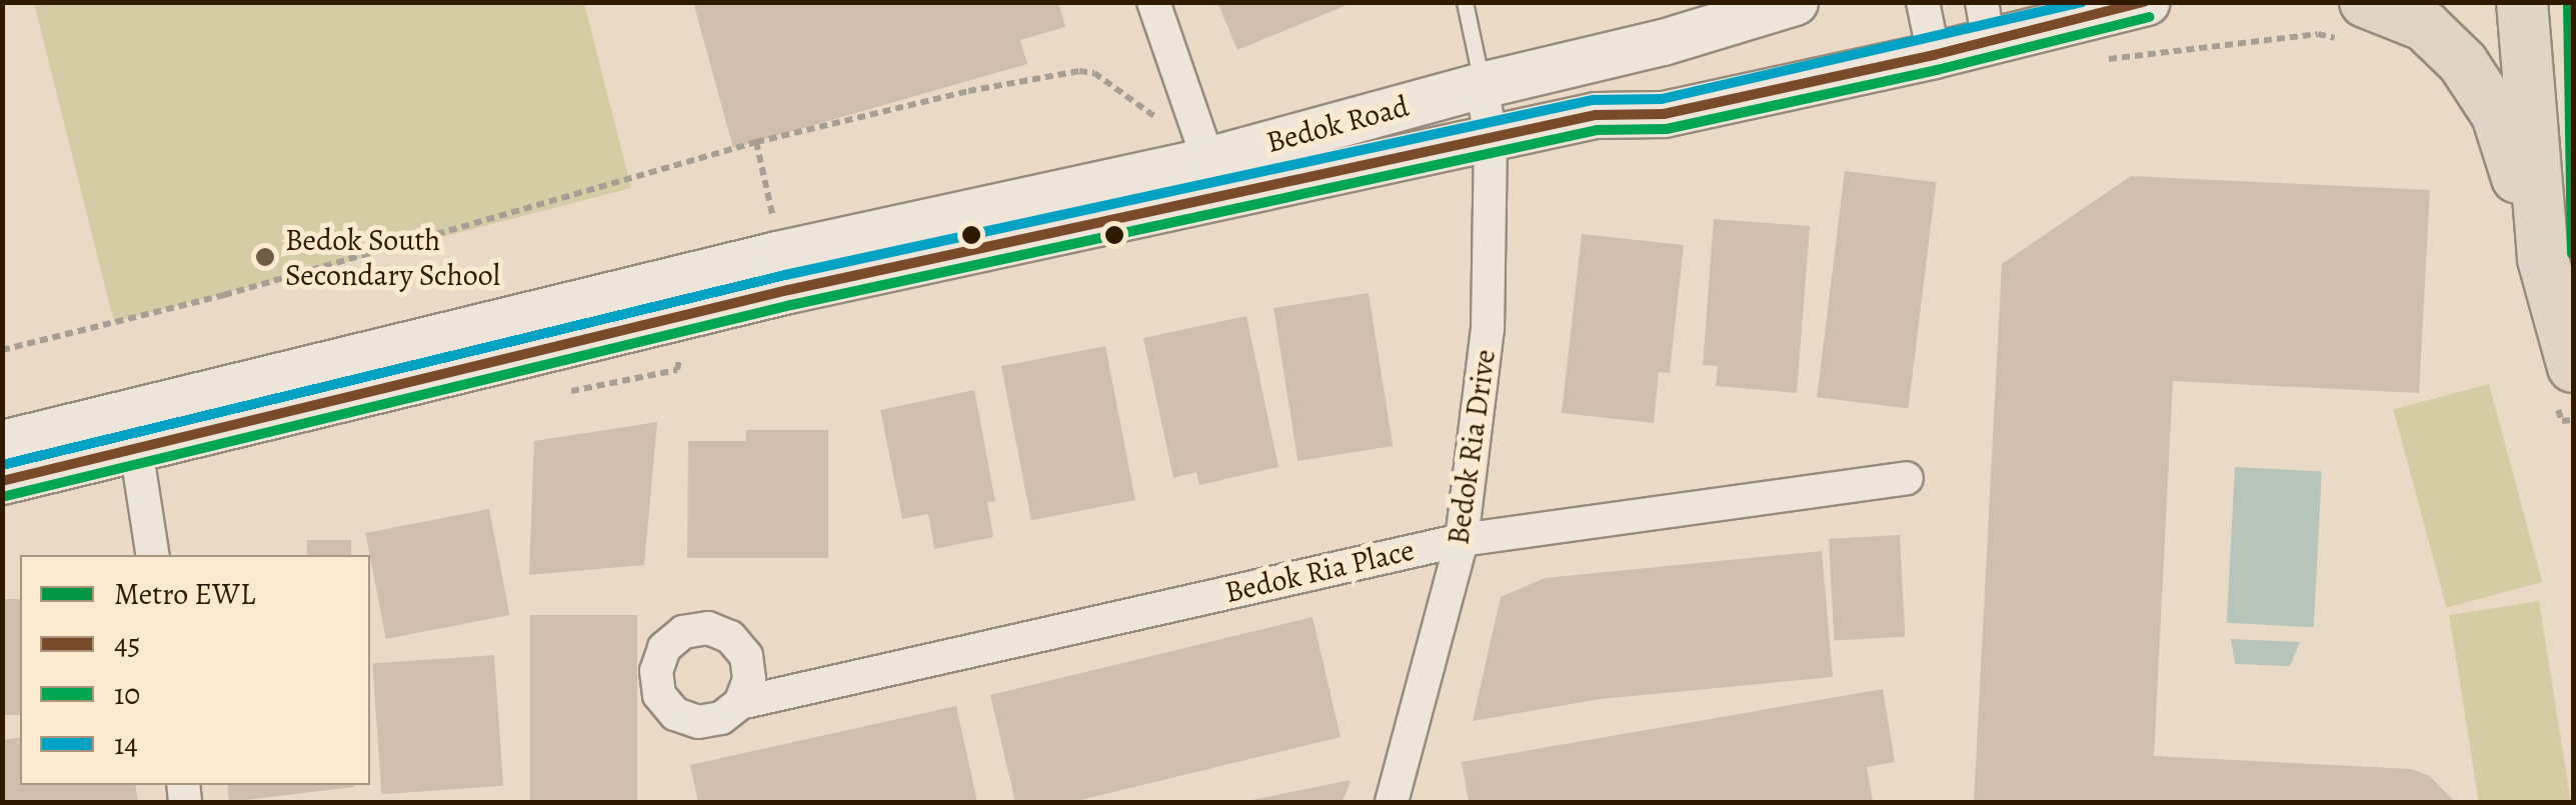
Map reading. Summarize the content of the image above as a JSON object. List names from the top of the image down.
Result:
{
  "streets": {
    "main road": ["Bedok Road"],
    "street": ["Bedok Ria Drive", "Bedok Ria Place"]
  },
  "crossings": [
    ["Bedok Road", "Bedok Ria Drive"],
    ["Bedok Ria Drive", "Bedok Ria Place"]
  ],
  "places": ["Bedok South Secondary School"],
  "lines": [
    "metro line EWL",
    "transit line 45",
    "transit line 14",
    "transit line 10"
  ],
  "legend": [
    "Metro EWL",
    "45",
    "10",
    "14"
  ]
}
